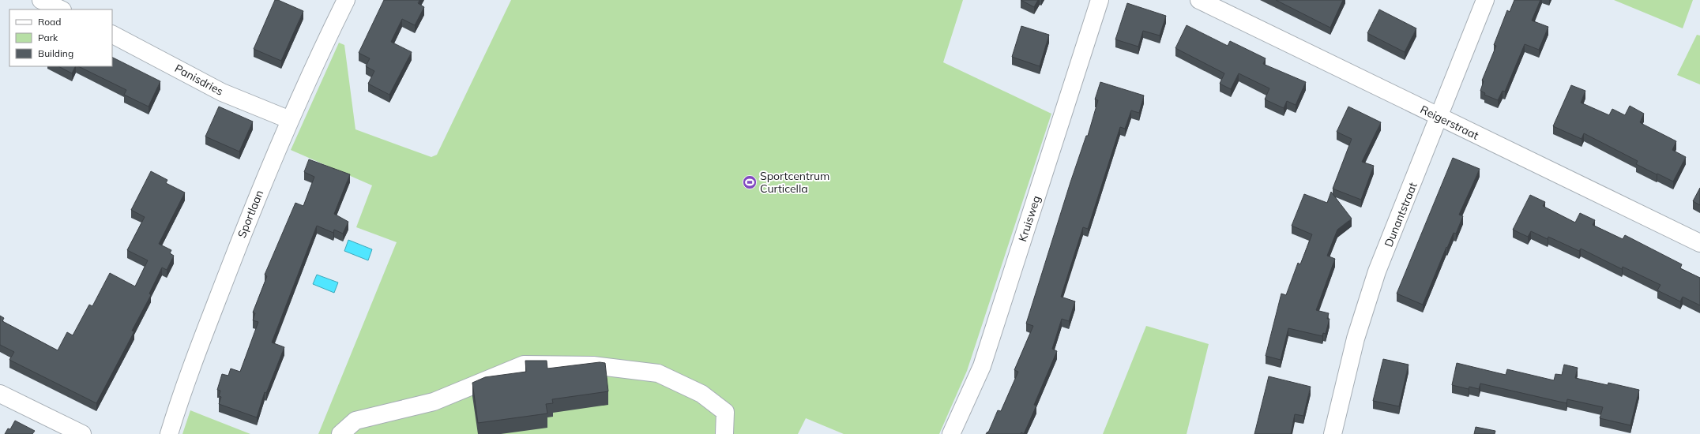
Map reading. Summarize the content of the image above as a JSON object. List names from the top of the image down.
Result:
{
  "streets": {
    "street": [
      "Panisdries",
      "Reigerstraat",
      "Sportlaan",
      "Dunantstraat",
      "Kruisweg"
    ]
  },
  "crossings": [
    ["Panisdries", "Sportlaan"],
    ["Reigerstraat", "Dunantstraat"]
  ],
  "places": {
    "sports": ["Sportcentrum Curticella"]
  },
  "legend": ["Road", "Park", "Building"]
}
